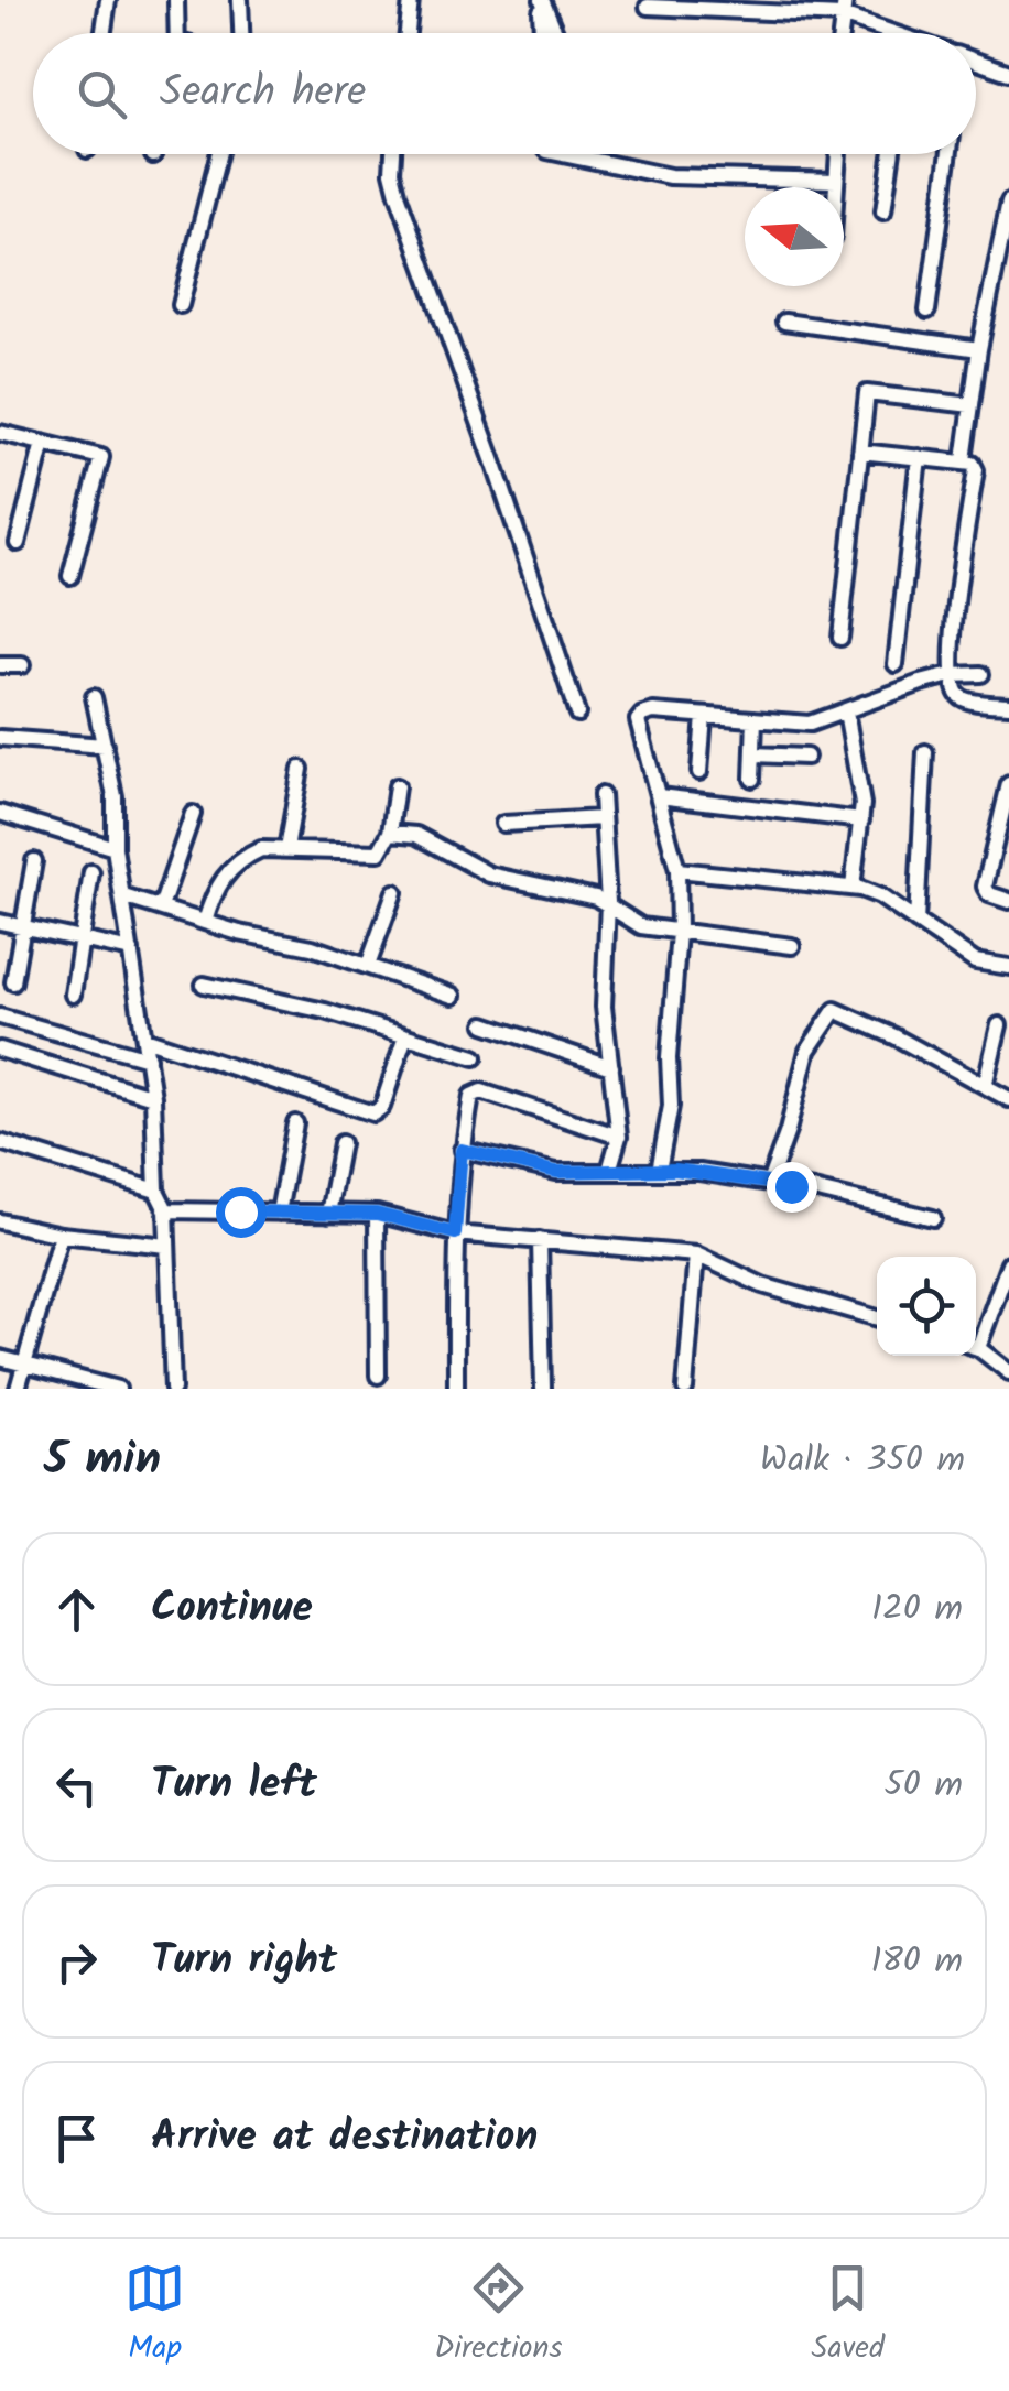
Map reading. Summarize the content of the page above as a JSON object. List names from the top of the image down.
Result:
{
  "north": "left",
  "page": {
    "search": "Search here",
    "heading": ["5 min", "Walk · 350 m"],
    "list": [
      ["Continue", "120 m"],
      ["Turn left", "50 m"],
      ["Turn right", "180 m"],
      "Arrive at destination"
    ],
    "nav": ["Map", "Directions", "Saved"]
  }
}
